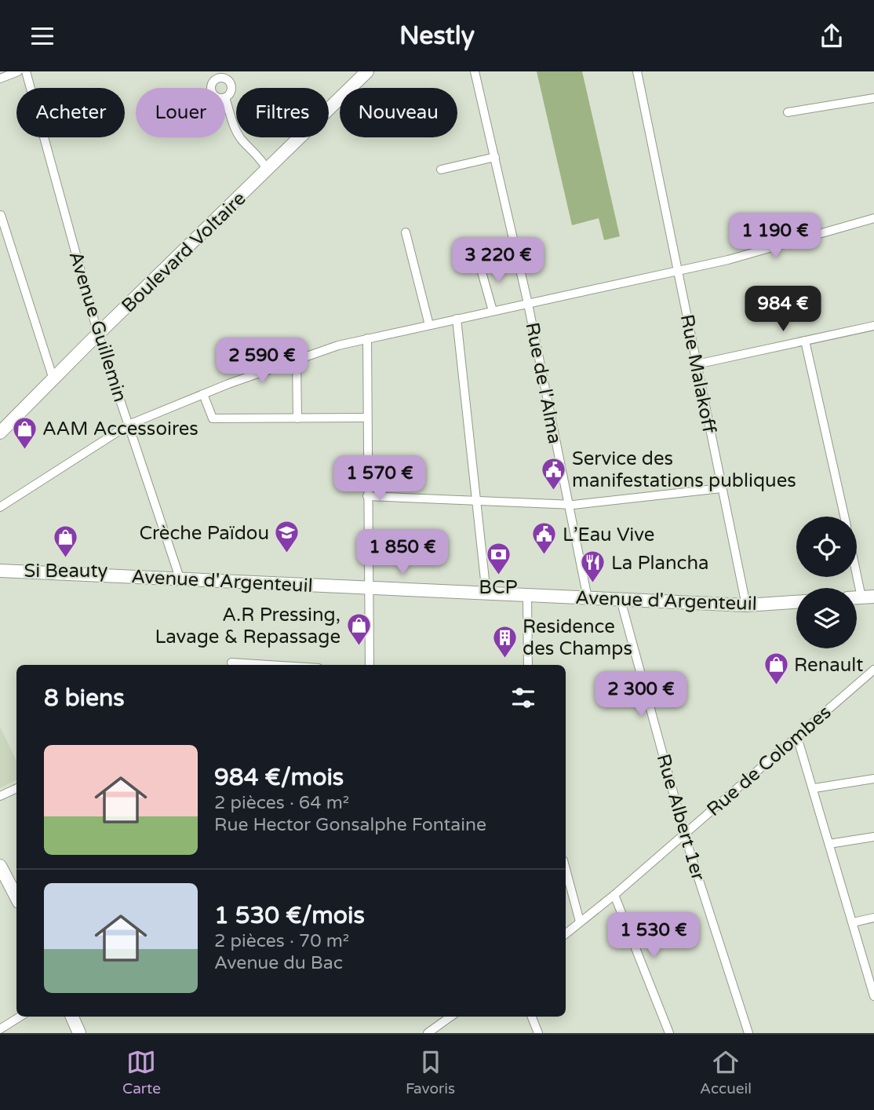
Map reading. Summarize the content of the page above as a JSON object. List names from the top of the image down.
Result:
{
  "streets": {
    "main road": ["Boulevard Voltaire", "Avenue d'Argenteuil"],
    "street": [
      "Avenue Guillemin",
      "Rue Malakoff",
      "Rue de l'Alma",
      "Rue de Colombes",
      "Rue Albert 1er"
    ]
  },
  "crossings": [
    ["Boulevard Voltaire", "Avenue Guillemin"],
    ["Avenue Guillemin", "Avenue d'Argenteuil"],
    ["Rue Malakoff", "Avenue d'Argenteuil"],
    ["Rue de l'Alma", "Avenue d'Argenteuil"],
    ["Avenue d'Argenteuil", "Rue Albert 1er"],
    ["Rue de Colombes", "Rue Albert 1er"]
  ],
  "places": {
    "shop": [
      "AAM Accessoires",
      "Si Beauty",
      "A.R Pressing, Lavage & Repassage",
      "Renault"
    ],
    "public building": ["Service des manifestations publiques", "L’Eau Vive"],
    "school or university": ["Crèche Païdou"],
    "bank": ["BCP"],
    "restaurant": ["La Plancha"],
    "building": ["Residence des Champs"]
  },
  "page": {
    "header": "Nestly",
    "chip": [
      "Acheter",
      "Louer",
      "Filtres",
      "Nouveau"
    ],
    "price": [
      "1 190 €",
      "3 220 €",
      "984 €",
      "2 590 €",
      "1 570 €",
      "1 850 €",
      "2 300 €",
      "1 530 €"
    ],
    "heading": "8 biens",
    "list": [
      {
        "name": "984 €/mois",
        "note": "2 pièces · 64 m² · Rue Hector Gonsalphe Fontaine"
      },
      {
        "name": "1 530 €/mois",
        "note": "2 pièces · 70 m² · Avenue du Bac"
      }
    ],
    "tabs": ["Carte", "Favoris", "Accueil"]
  }
}
